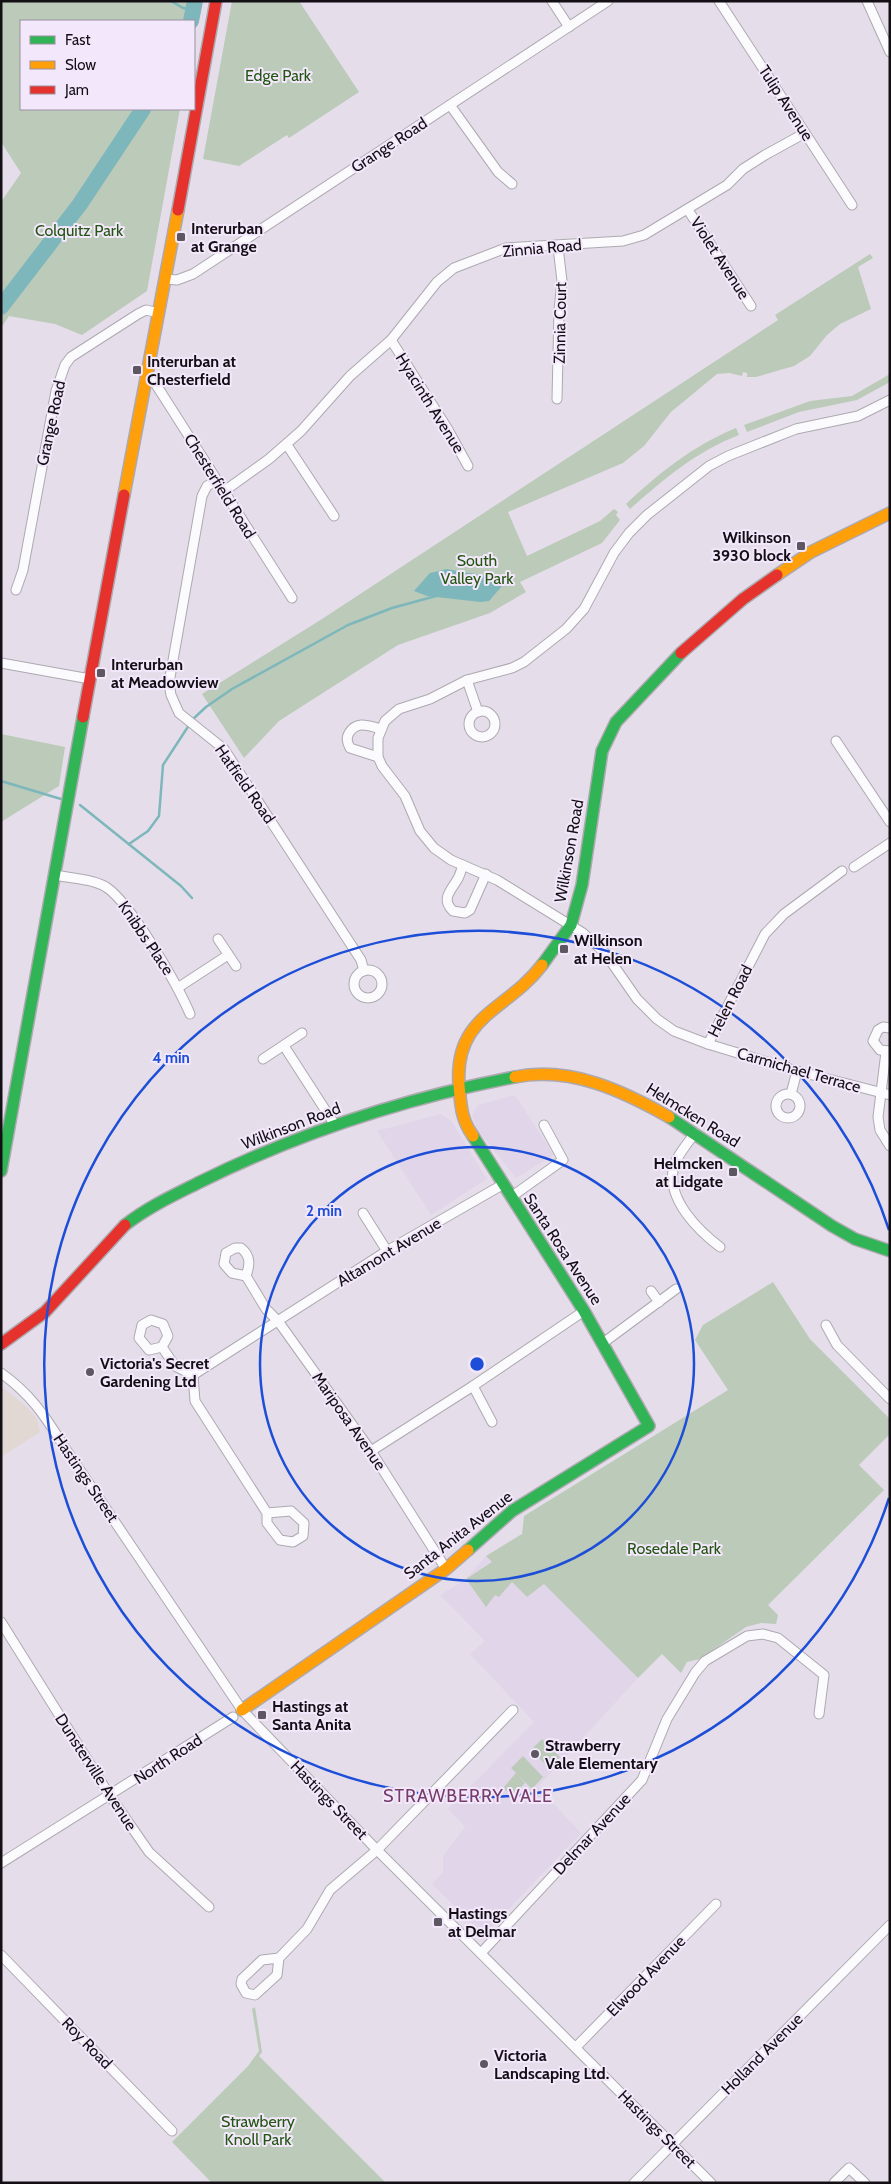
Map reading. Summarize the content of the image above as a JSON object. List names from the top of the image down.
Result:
{
  "streets": {
    "main road": [
      "Wilkinson Road",
      "Helmcken Road",
      "Santa Rosa Avenue",
      "Santa Anita Avenue"
    ],
    "street": [
      "Tulip Avenue",
      "Grange Road",
      "Zinnia Road",
      "Violet Avenue",
      "Zinnia Court",
      "Hyacinth Avenue",
      "Chesterfield Road",
      "Hatfield Road",
      "Knibbs Place",
      "Helen Road",
      "Carmichael Terrace",
      "Altamont Avenue",
      "Mariposa Avenue",
      "Hastings Street",
      "North Road",
      "Dunsterville Avenue",
      "Delmar Avenue",
      "Elwood Avenue",
      "Roy Road",
      "Holland Avenue"
    ]
  },
  "crossings": [
    ["Tulip Avenue", "Zinnia Road"],
    ["Zinnia Road", "Violet Avenue"],
    ["Zinnia Road", "Zinnia Court"],
    ["Zinnia Road", "Hyacinth Avenue"],
    ["Zinnia Road", "Chesterfield Road"],
    ["Chesterfield Road", "Hatfield Road"],
    ["Wilkinson Road", "Helen Road"],
    ["Wilkinson Road", "Helmcken Road"],
    ["Wilkinson Road", "Santa Rosa Avenue"],
    ["Helen Road", "Carmichael Terrace"],
    ["Helmcken Road", "Santa Rosa Avenue"],
    ["Santa Rosa Avenue", "Altamont Avenue"],
    ["Santa Rosa Avenue", "Santa Anita Avenue"],
    ["Altamont Avenue", "Mariposa Avenue"],
    ["Mariposa Avenue", "Santa Anita Avenue"],
    ["Hastings Street", "Santa Anita Avenue"],
    ["Hastings Street", "North Road"],
    ["Hastings Street", "Delmar Avenue"],
    ["Hastings Street", "Elwood Avenue"],
    ["Hastings Street", "Holland Avenue"],
    ["Santa Anita Avenue", "North Road"],
    ["North Road", "Dunsterville Avenue"]
  ],
  "districts": ["STRAWBERRY VALE"],
  "parks": [
    "Edge Park",
    "Colquitz Park",
    "South Valley Park",
    "Rosedale Park",
    "Strawberry Knoll Park"
  ],
  "places": {
    "transit": [
      "Interurban at Grange",
      "Interurban at Chesterfield",
      "Wilkinson 3930 block",
      "Interurban at Meadowview",
      "Wilkinson at Helen",
      "Helmcken at Lidgate",
      "Hastings at Santa Anita",
      "Hastings at Delmar"
    ],
    "other": ["Victoria's Secret Gardening Ltd", "Strawberry Vale Elementary", "Victoria Landscaping Ltd."]
  },
  "legend": ["Fast", "Slow", "Jam"],
  "rings": ["4 min", "2 min"]
}
